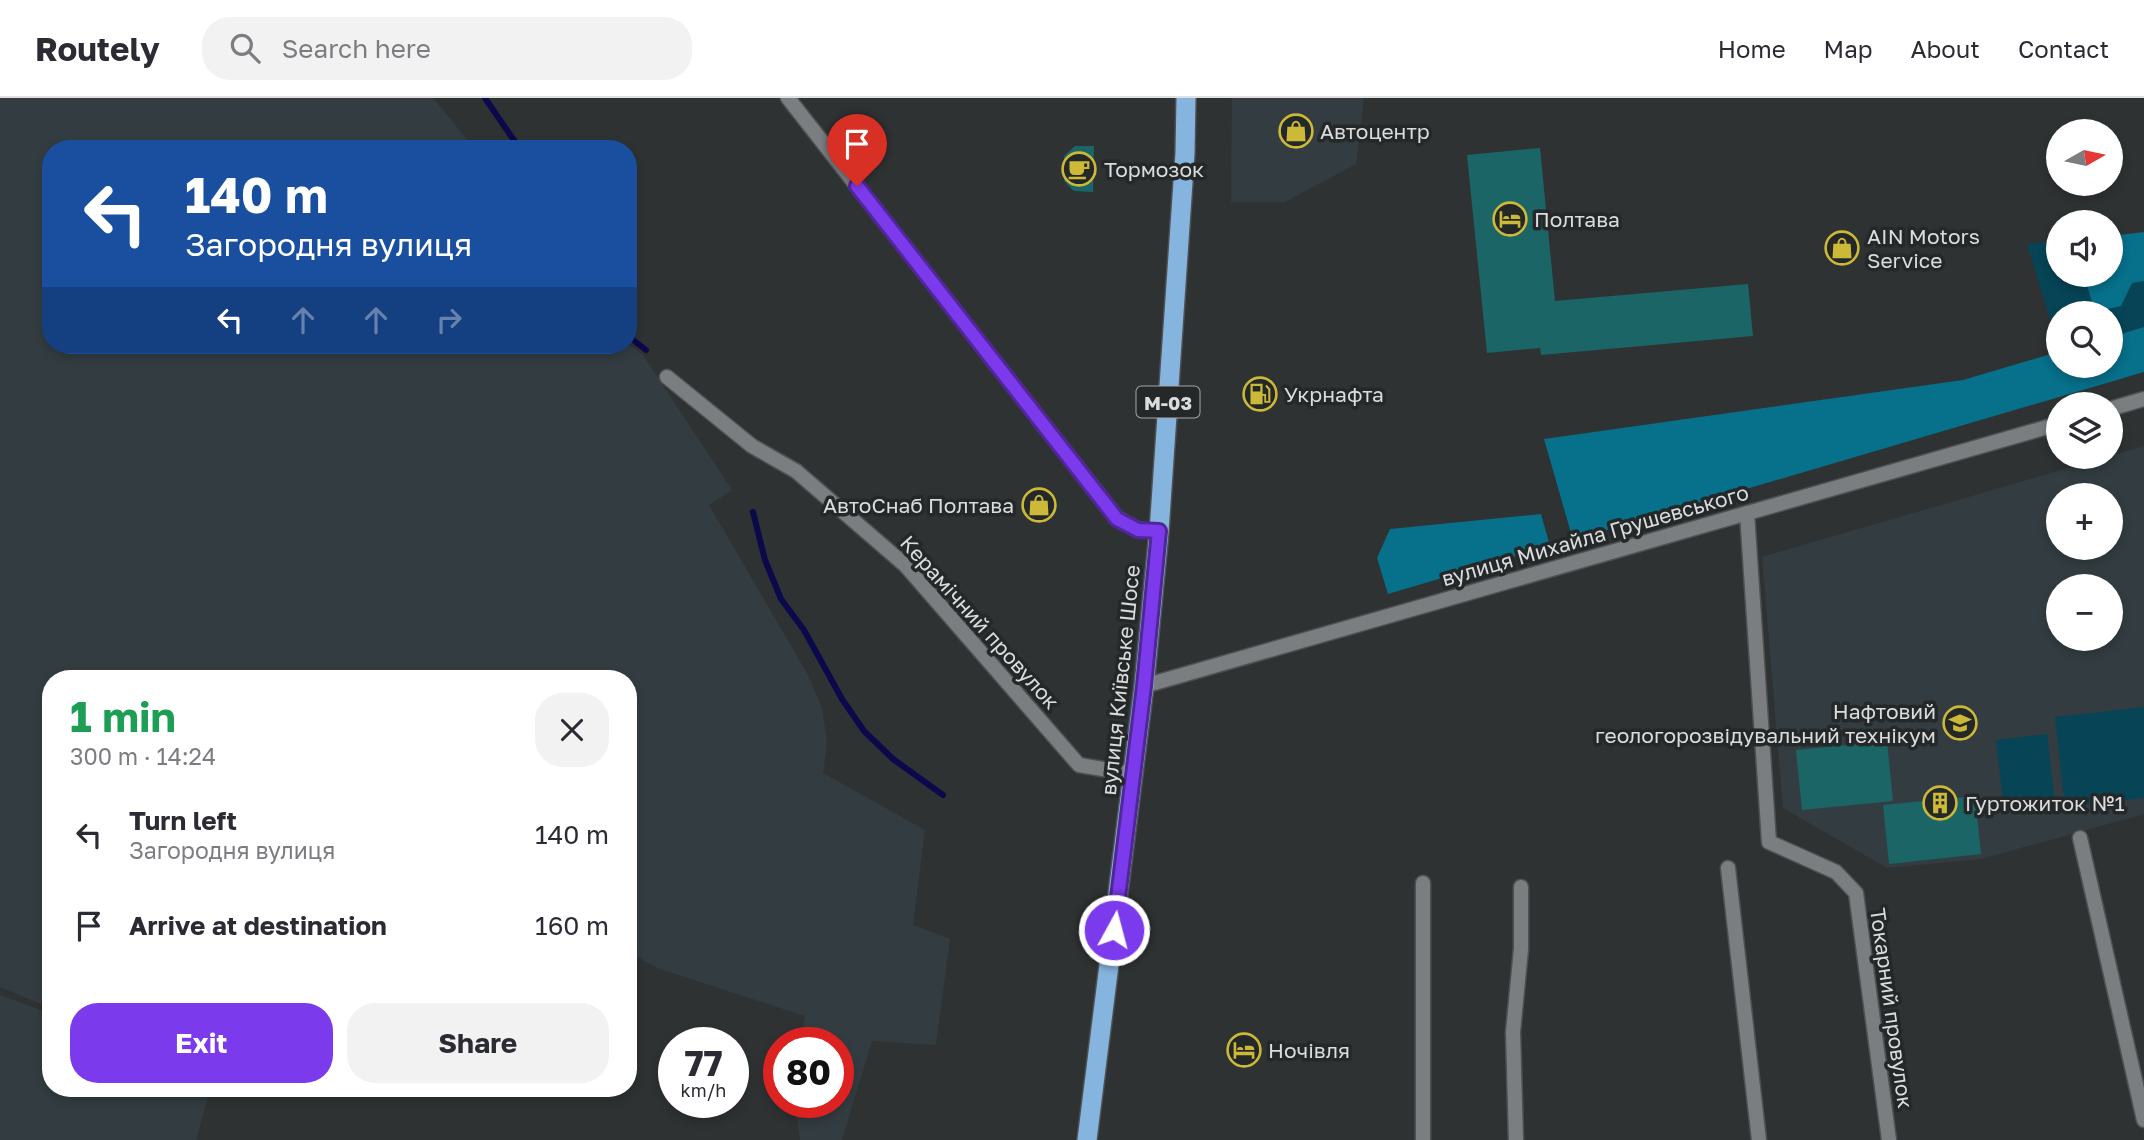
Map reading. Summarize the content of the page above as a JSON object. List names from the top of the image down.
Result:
{
  "streets": {
    "highway": ["М-03", "вулиця Київське Шосе"],
    "street": ["вулиця Михайла Грушевського", "Керамічний провулок", "Токарний провулок"]
  },
  "crossings": [
    ["вулиця Михайла Грушевського", "вулиця Київське Шосе"],
    ["вулиця Михайла Грушевського", "Токарний провулок"],
    ["Керамічний провулок", "вулиця Київське Шосе"]
  ],
  "places": {
    "shop": ["Автоцентр", "AIN Motors Service", "АвтоСнаб Полтава"],
    "cafe": ["Тормозок"],
    "hotel": ["Полтава", "Ночівля"],
    "fuel station": ["Укрнафта"],
    "school or university": ["Нафтовий геологорозвідувальний технікум"],
    "building": ["Гуртожиток №1"]
  },
  "north": "right",
  "page": {
    "header": "Routely",
    "search": "Search here",
    "nav": [
      "Home",
      "Map",
      "About",
      "Contact"
    ],
    "map_buttons": ["+", "−"],
    "turn": ["140 m", "Загородня вулиця"],
    "heading": ["1 min", "300 m · 14:24"],
    "list": [
      {
        "name": "Turn left",
        "note": "Загородня вулиця",
        "value": "140 m"
      },
      {
        "name": "Arrive at destination",
        "value": "160 m"
      }
    ],
    "buttons": ["Exit", "Share"],
    "speed": "77 km/h",
    "limit": "80"
  }
}
